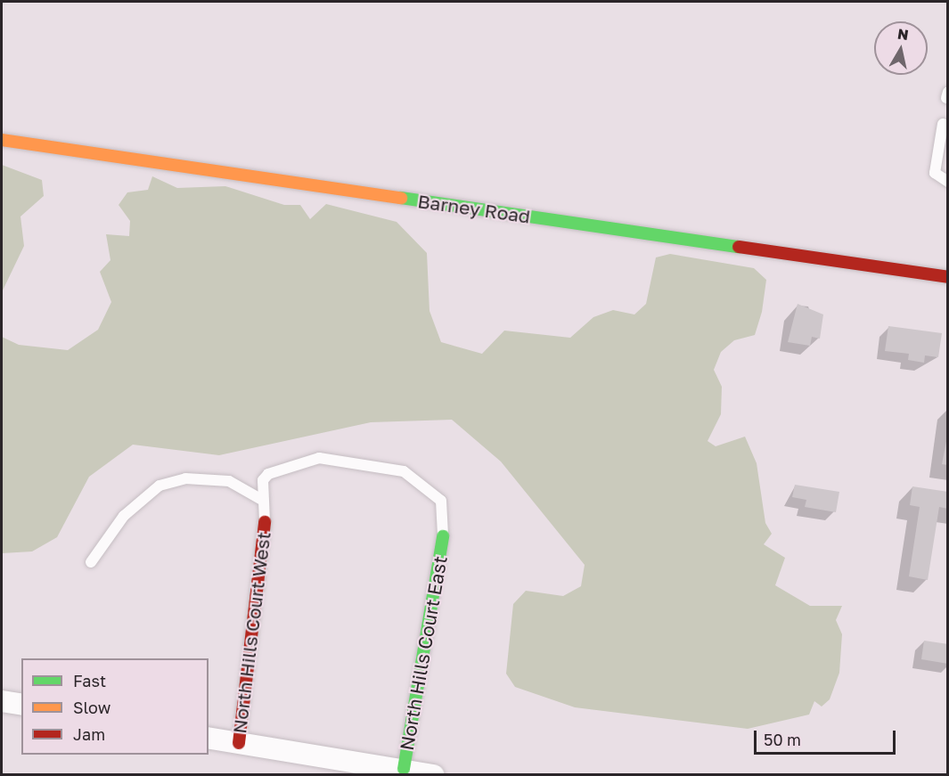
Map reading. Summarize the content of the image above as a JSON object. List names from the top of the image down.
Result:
{
  "streets": {
    "street": ["Barney Road", "North Hills Court West", "North Hills Court East"]
  },
  "legend": ["Fast", "Slow", "Jam"],
  "scale_bar": "50 m",
  "north": "top"
}
